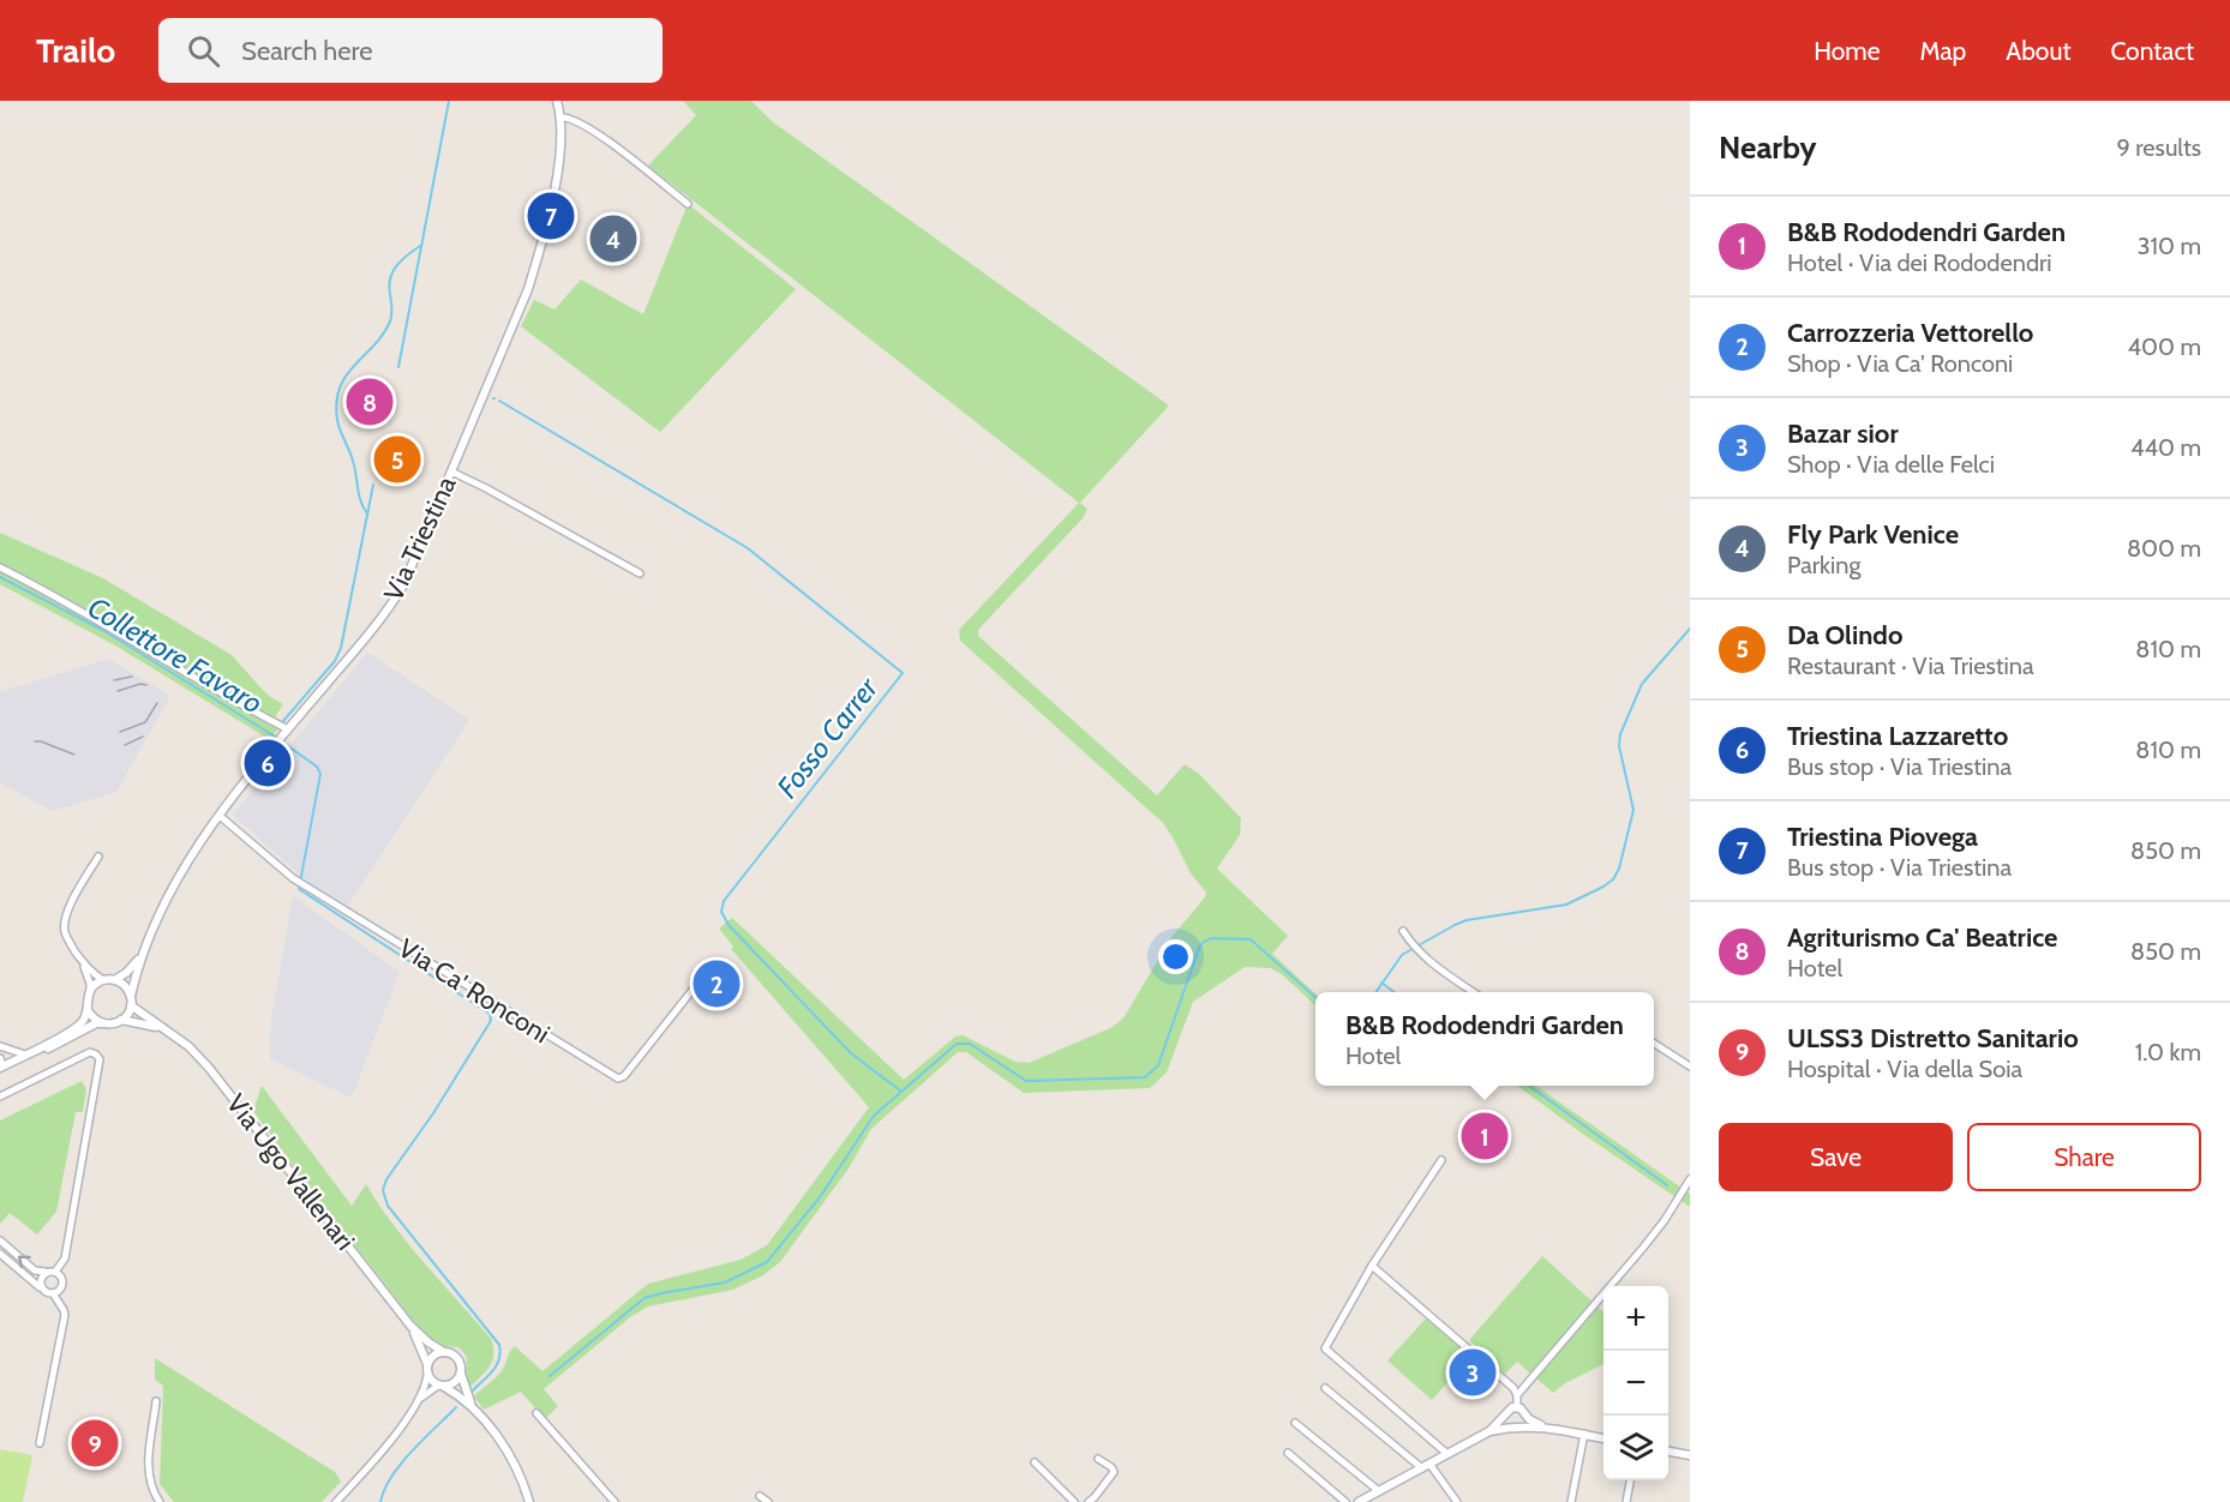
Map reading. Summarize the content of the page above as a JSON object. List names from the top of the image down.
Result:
{
  "streets": {
    "street": ["Via Triestina", "Via Ca' Ronconi", "Via Ugo Vallenari"]
  },
  "crossings": [
    ["Via Triestina", "Via Ca' Ronconi"],
    ["Via Triestina", "Via Ugo Vallenari"]
  ],
  "water": ["Collettore Favaro", "Fosso Carrer"],
  "page": {
    "header": "Trailo",
    "search": "Search here",
    "nav": [
      "Home",
      "Map",
      "About",
      "Contact"
    ],
    "heading": ["Nearby", "9 results"],
    "pins": [
      "7",
      "4",
      "8",
      "5",
      "6",
      "2",
      "1",
      "3",
      "9"
    ],
    "list": [
      {
        "mark": "1",
        "name": "B&B Rododendri Garden",
        "note": "Hotel · Via dei Rododendri",
        "value": "310 m"
      },
      {
        "mark": "2",
        "name": "Carrozzeria Vettorello",
        "note": "Shop · Via Ca' Ronconi",
        "value": "400 m"
      },
      {
        "mark": "3",
        "name": "Bazar sior",
        "note": "Shop · Via delle Felci",
        "value": "440 m"
      },
      {
        "mark": "4",
        "name": "Fly Park Venice",
        "note": "Parking",
        "value": "800 m"
      },
      {
        "mark": "5",
        "name": "Da Olindo",
        "note": "Restaurant · Via Triestina",
        "value": "810 m"
      },
      {
        "mark": "6",
        "name": "Triestina Lazzaretto",
        "note": "Bus stop · Via Triestina",
        "value": "810 m"
      },
      {
        "mark": "7",
        "name": "Triestina Piovega",
        "note": "Bus stop · Via Triestina",
        "value": "850 m"
      },
      {
        "mark": "8",
        "name": "Agriturismo Ca' Beatrice",
        "note": "Hotel",
        "value": "850 m"
      },
      {
        "mark": "9",
        "name": "ULSS3 Distretto Sanitario",
        "note": "Hospital · Via della Soia",
        "value": "1.0 km"
      }
    ],
    "popup": ["B&B Rododendri Garden", "Hotel"],
    "buttons": ["Save", "Share"],
    "map_buttons": ["+", "−"]
  }
}
